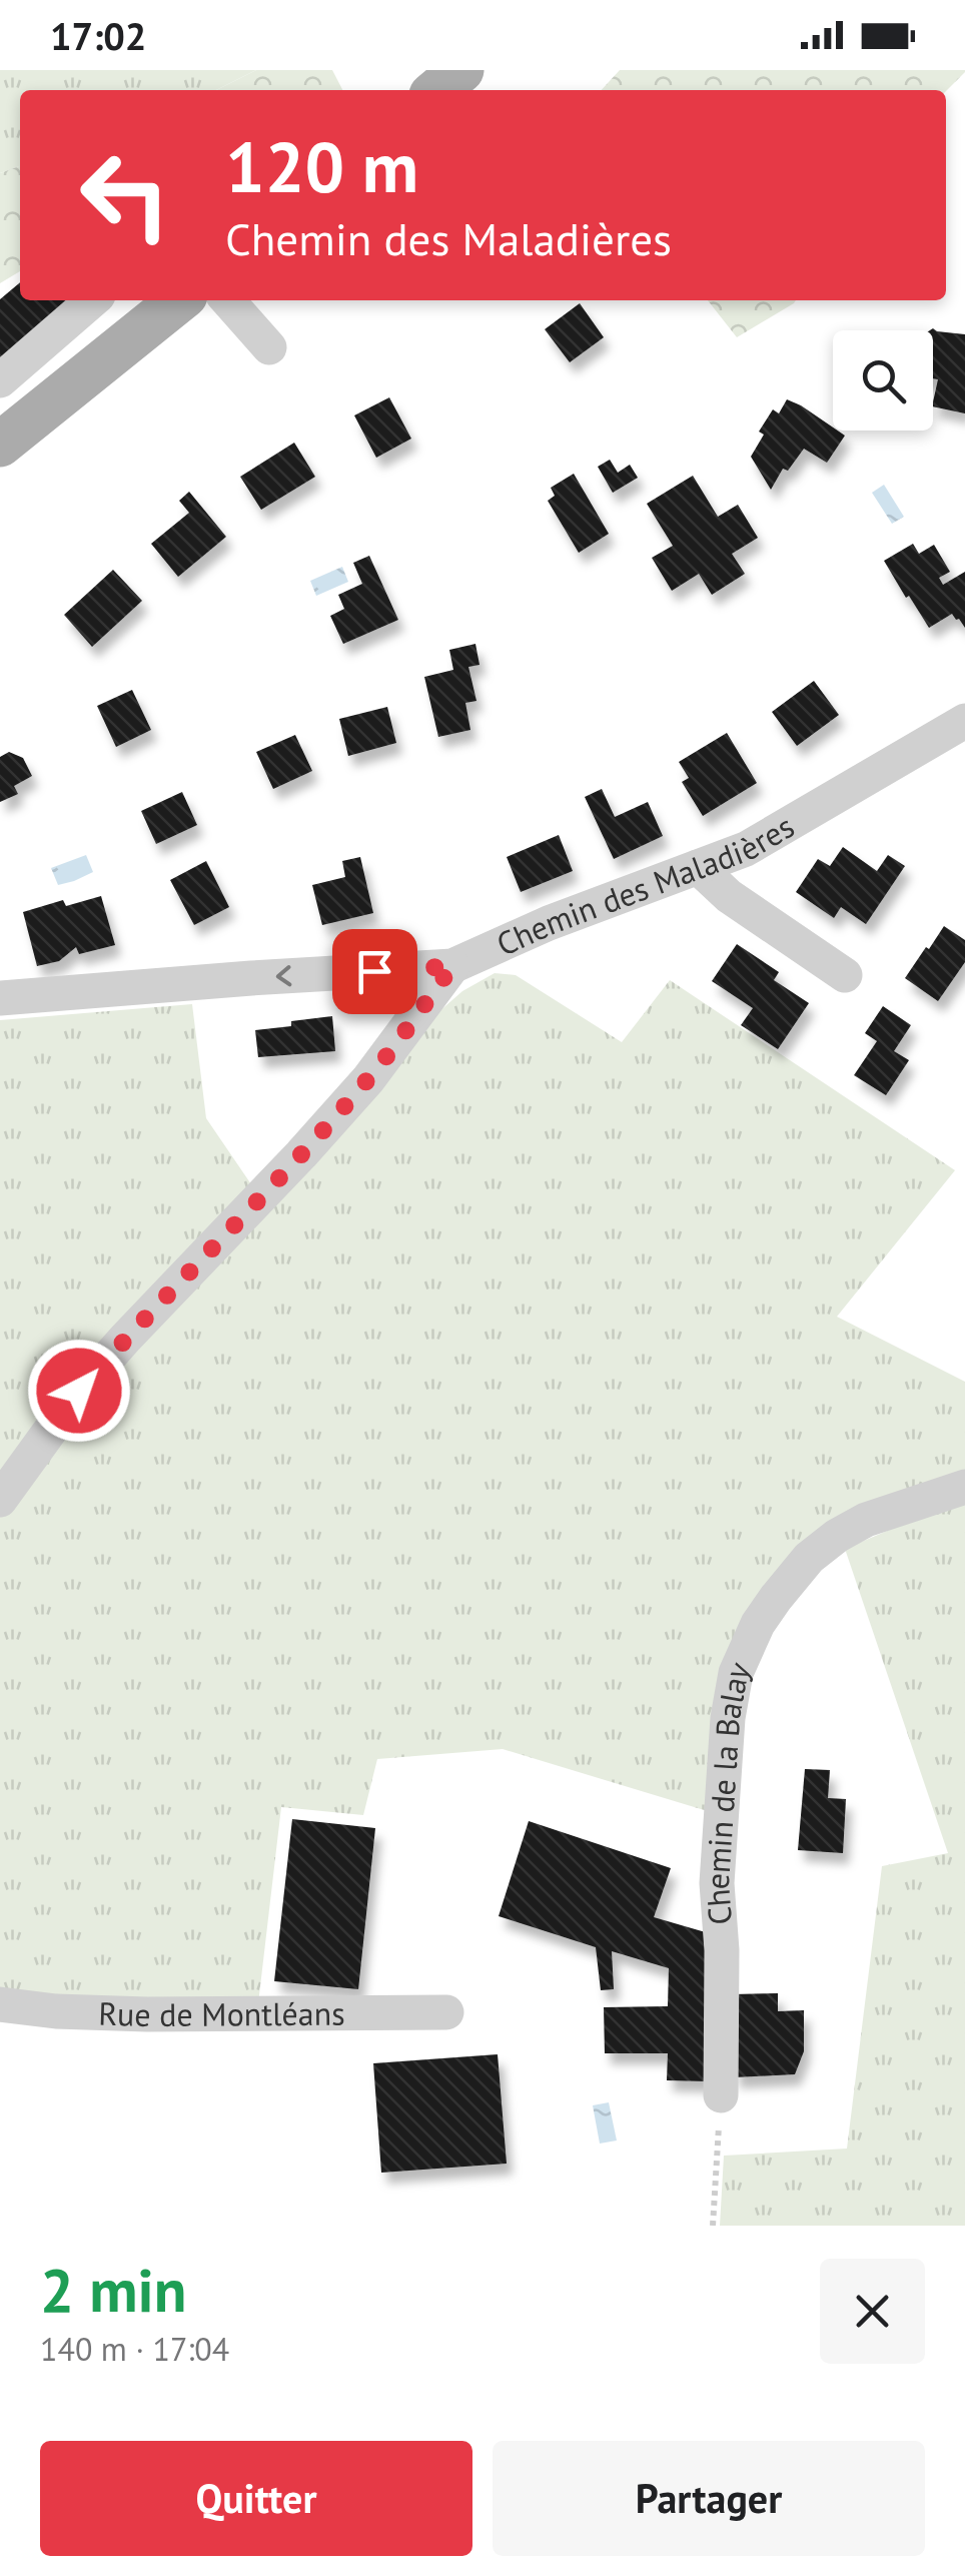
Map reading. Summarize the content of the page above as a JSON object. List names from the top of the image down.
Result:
{
  "streets": {
    "street": ["Chemin des Maladières", "Chemin de la Balay", "Rue de Montléans"]
  },
  "one_way": ["Chemin des Maladières"],
  "page": {
    "status": "17:02",
    "turn": ["120 m", "Chemin des Maladières"],
    "heading": ["2 min", "140 m · 17:04"],
    "buttons": ["Quitter", "Partager"]
  }
}
